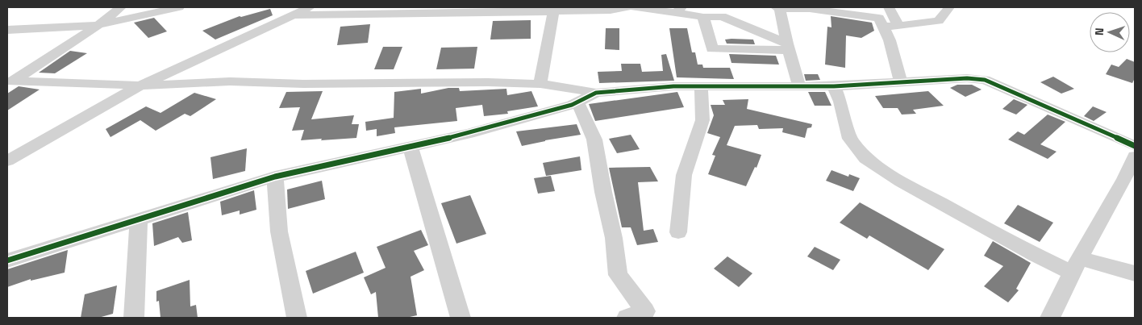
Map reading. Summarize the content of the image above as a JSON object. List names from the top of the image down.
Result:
{
  "north": "left"
}
